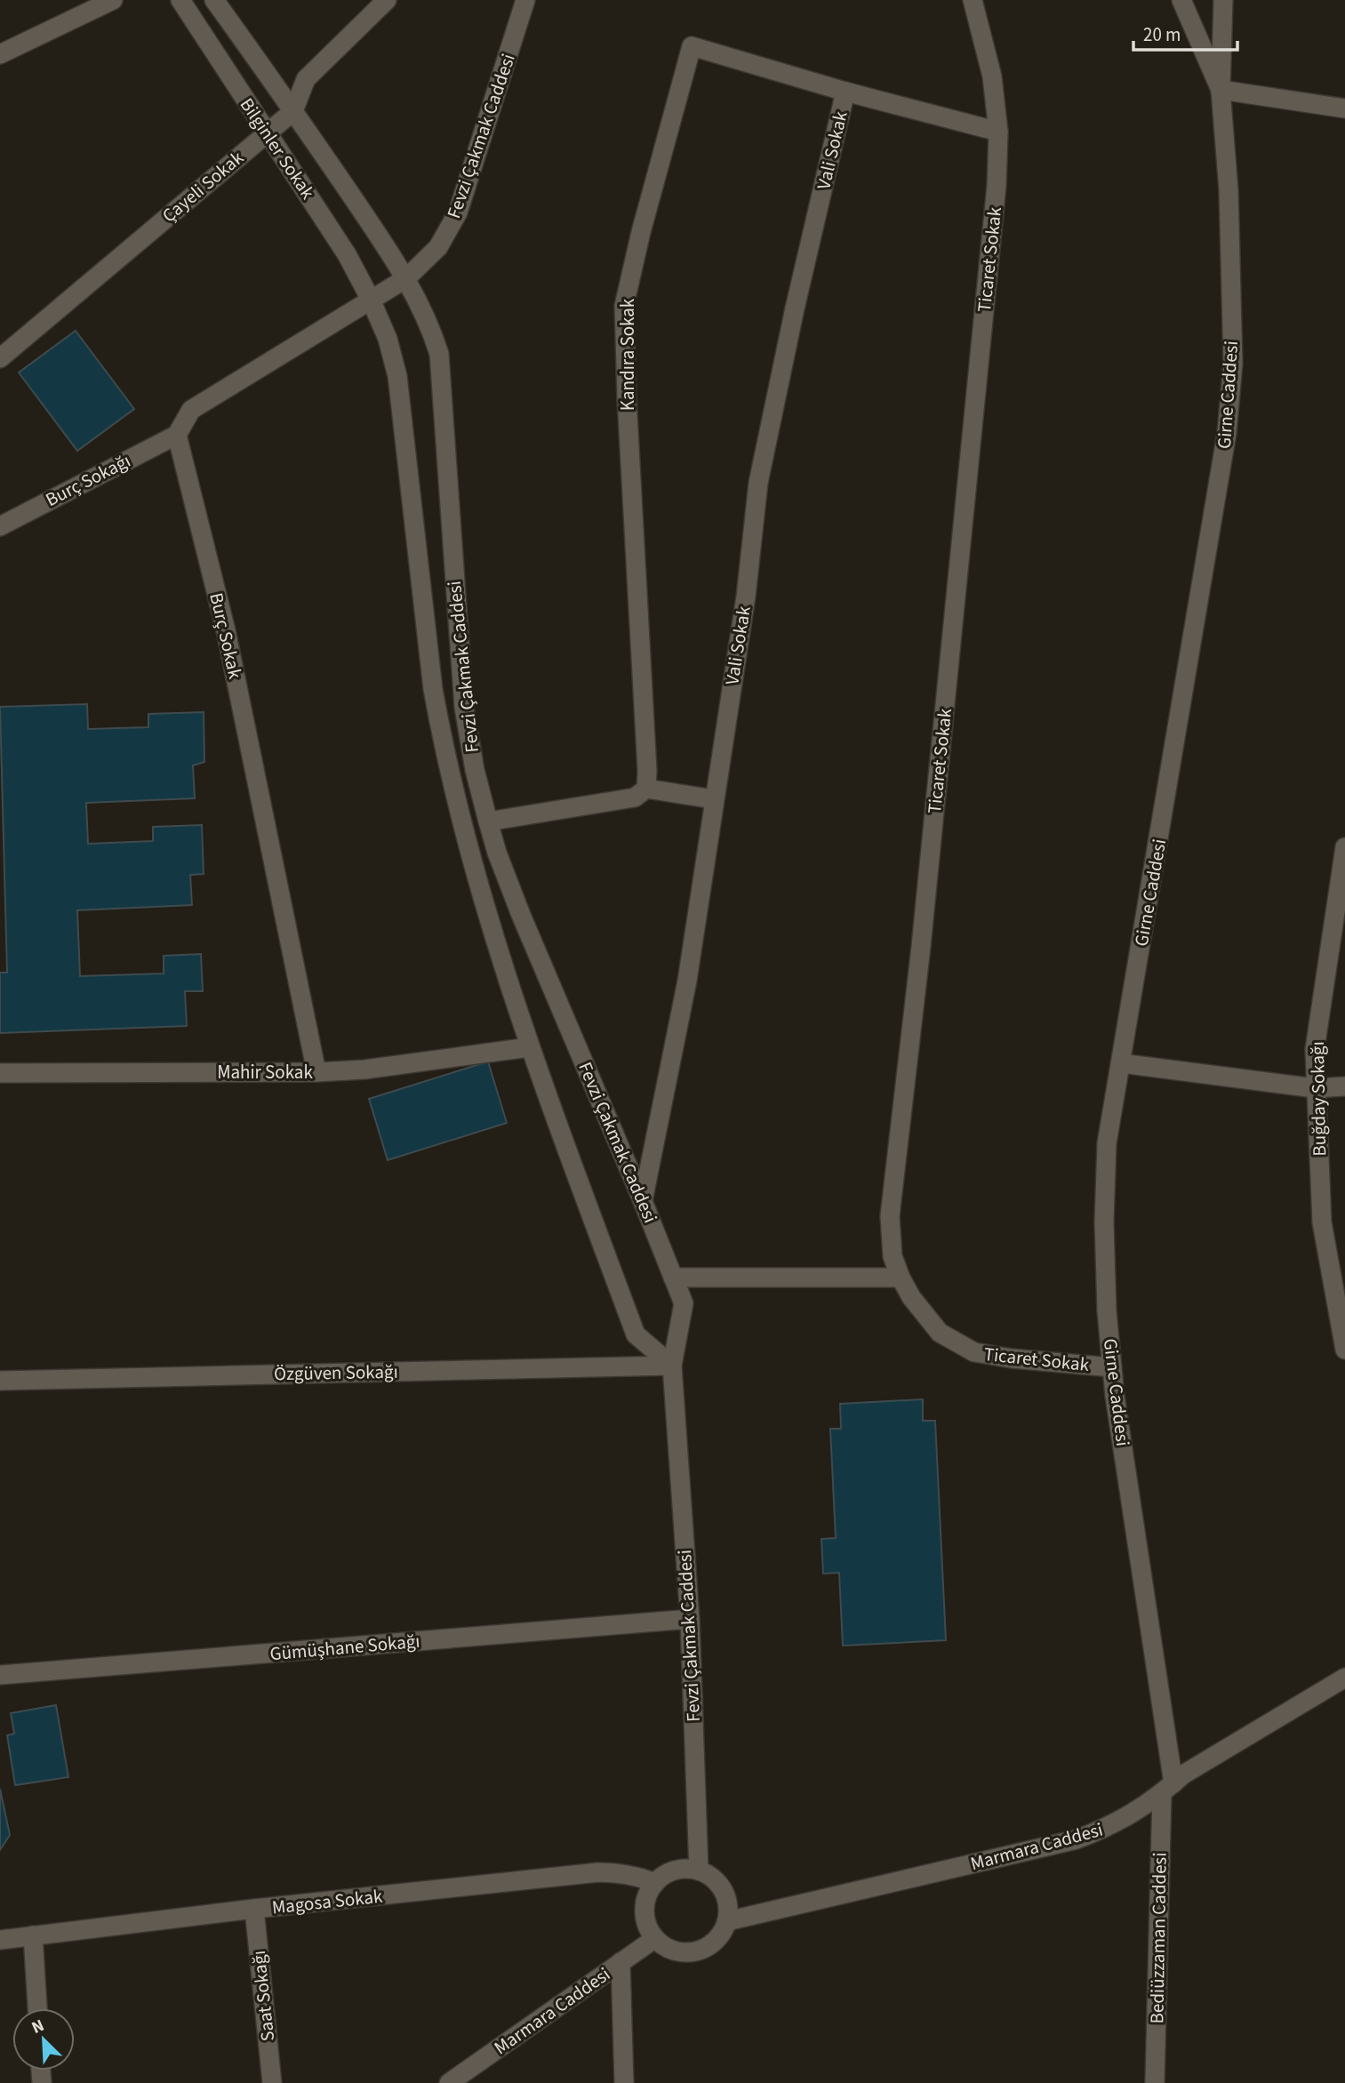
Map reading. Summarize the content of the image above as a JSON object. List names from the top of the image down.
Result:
{
  "streets": {
    "street": [
      "Fevzi Çakmak Caddesi",
      "Bilginler Sokak",
      "Vali Sokak",
      "Çayeli Sokak",
      "Ticaret Sokak",
      "Kandıra Sokak",
      "Girne Caddesi",
      "Burç Sokağı",
      "Burç Sokak",
      "Mahir Sokak",
      "Buğday Sokağı",
      "Özgüven Sokağı",
      "Gümüşhane Sokağı",
      "Marmara Caddesi",
      "Magosa Sokak",
      "Bediüzzaman Caddesi",
      "Saat Sokağı"
    ]
  },
  "crossings": [
    ["Fevzi Çakmak Caddesi", "Bilginler Sokak"],
    ["Fevzi Çakmak Caddesi", "Vali Sokak"],
    ["Fevzi Çakmak Caddesi", "Mahir Sokak"],
    ["Fevzi Çakmak Caddesi", "Özgüven Sokağı"],
    ["Fevzi Çakmak Caddesi", "Gümüşhane Sokağı"],
    ["Fevzi Çakmak Caddesi", "Marmara Caddesi"],
    ["Fevzi Çakmak Caddesi", "Magosa Sokak"],
    ["Bilginler Sokak", "Çayeli Sokak"],
    ["Vali Sokak", "Kandıra Sokak"],
    ["Ticaret Sokak", "Kandıra Sokak"],
    ["Ticaret Sokak", "Girne Caddesi"],
    ["Girne Caddesi", "Marmara Caddesi"],
    ["Girne Caddesi", "Bediüzzaman Caddesi"],
    ["Burç Sokağı", "Burç Sokak"],
    ["Burç Sokak", "Mahir Sokak"],
    ["Marmara Caddesi", "Magosa Sokak"],
    ["Marmara Caddesi", "Bediüzzaman Caddesi"],
    ["Magosa Sokak", "Saat Sokağı"]
  ],
  "scale_bar": "20 m",
  "north": "top left"
}
